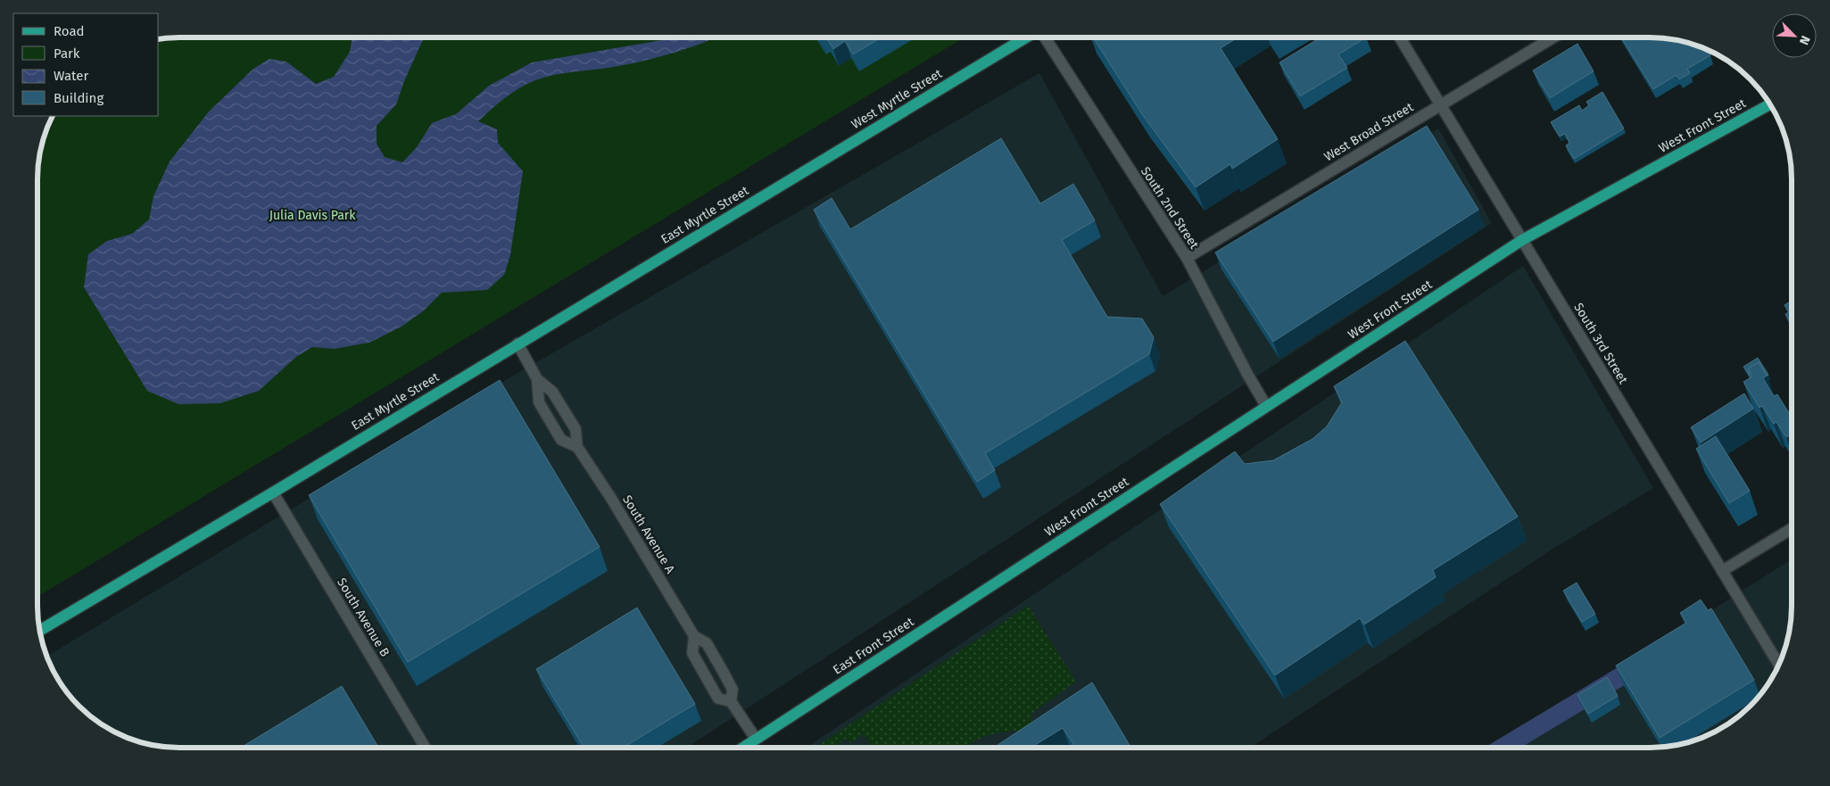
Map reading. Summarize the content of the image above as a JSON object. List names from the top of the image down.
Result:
{
  "streets": {
    "main road": [
      "West Myrtle Street",
      "West Front Street",
      "East Myrtle Street",
      "East Front Street"
    ],
    "street": [
      "West Broad Street",
      "South 2nd Street",
      "South 3rd Street",
      "South Avenue A",
      "South Avenue B"
    ]
  },
  "crossings": [
    ["West Myrtle Street", "East Myrtle Street"],
    ["West Front Street", "South 2nd Street"],
    ["West Front Street", "South 3rd Street"],
    ["West Front Street", "East Front Street"],
    ["West Broad Street", "South 2nd Street"],
    ["West Broad Street", "South 3rd Street"],
    ["East Myrtle Street", "South Avenue A"],
    ["East Myrtle Street", "South Avenue B"],
    ["South Avenue A", "East Front Street"]
  ],
  "parks": ["Julia Davis Park"],
  "legend": [
    "Road",
    "Park",
    "Water",
    "Building"
  ],
  "north": "bottom right"
}
